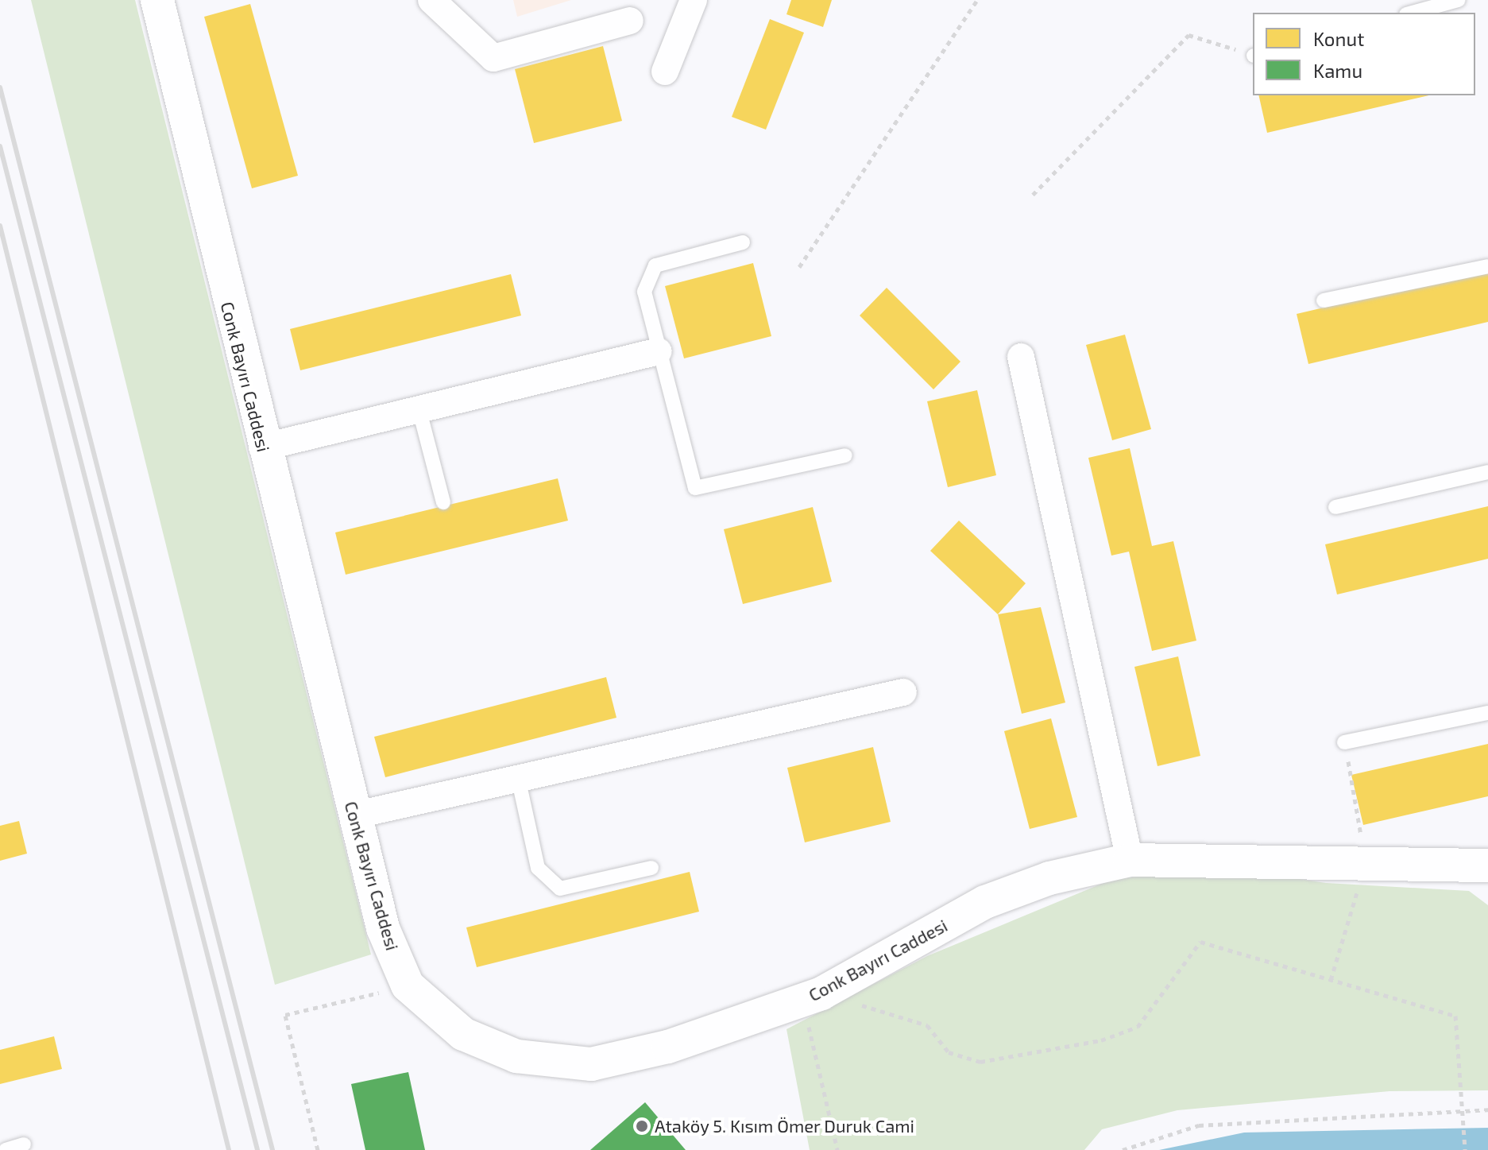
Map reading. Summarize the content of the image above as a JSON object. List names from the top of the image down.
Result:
{
  "streets": {
    "street": ["Conk Bayırı Caddesi"]
  },
  "places": ["Ataköy 5. Kısım Ömer Duruk Cami"],
  "legend": ["Konut", "Kamu"]
}
